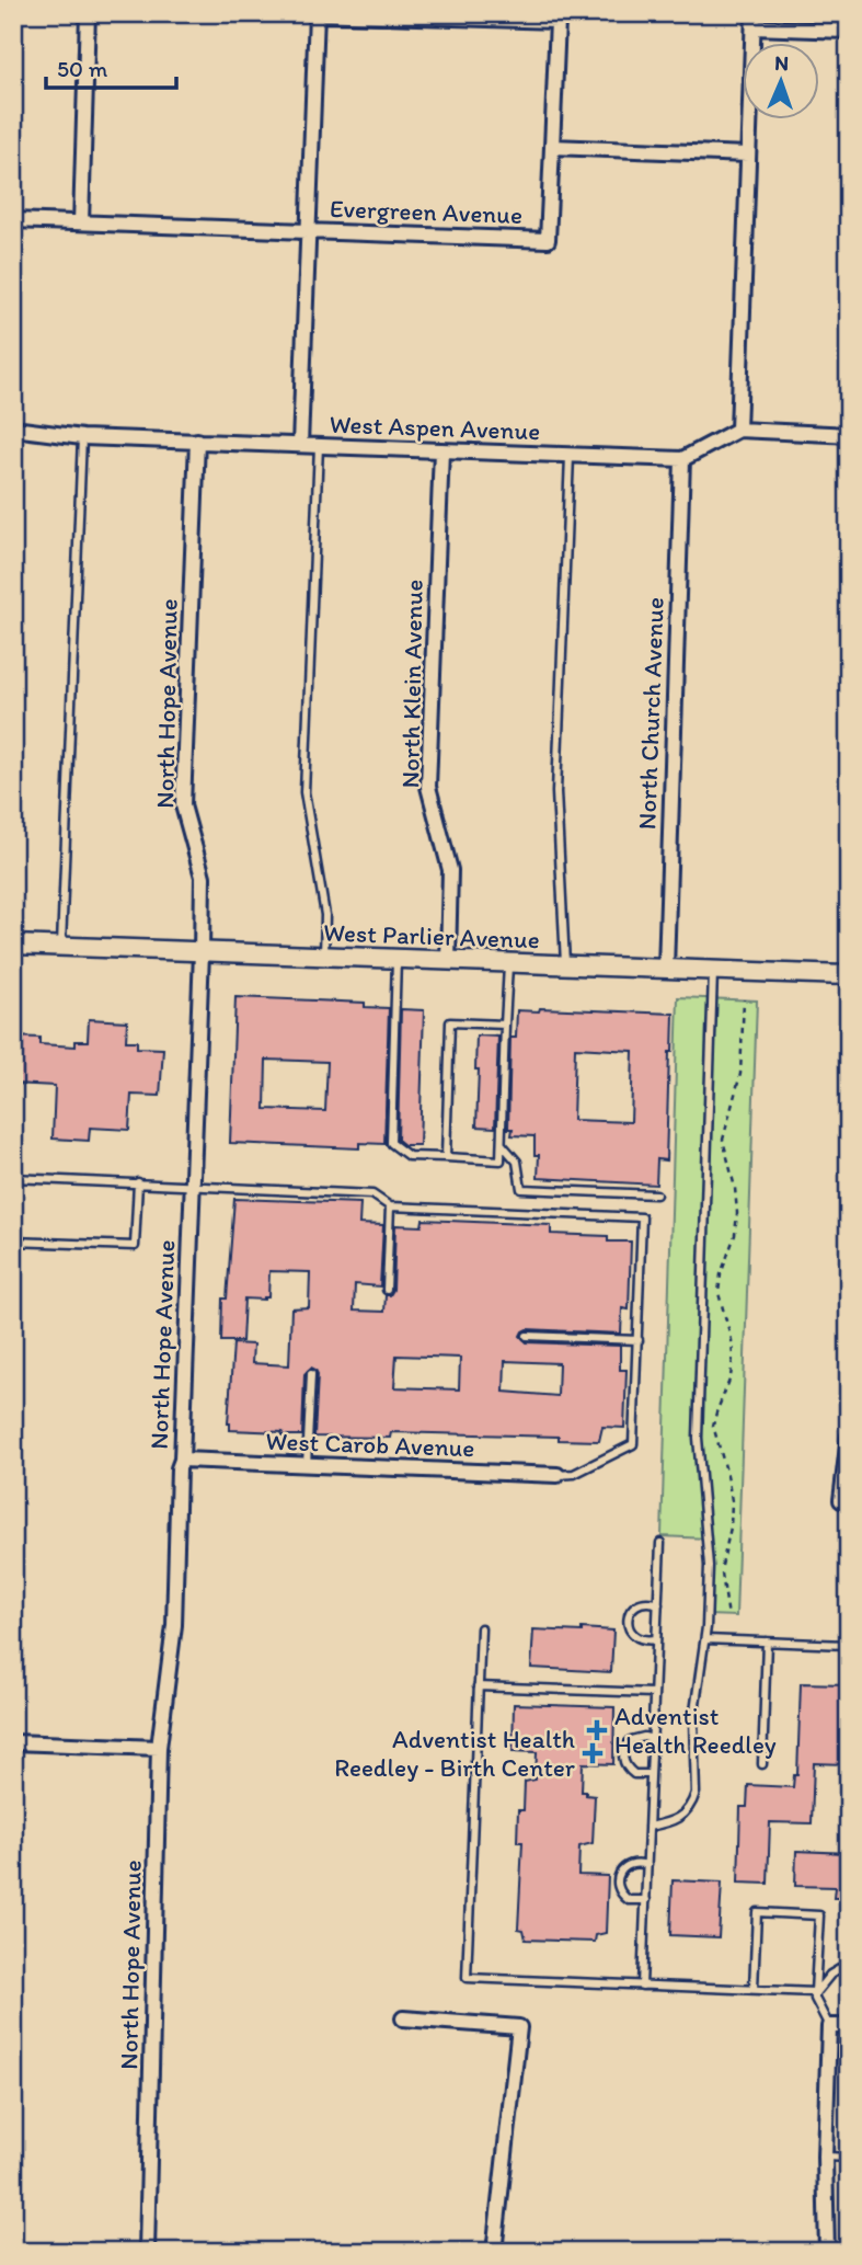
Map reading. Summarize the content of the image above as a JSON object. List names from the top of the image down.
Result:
{
  "streets": {
    "street": [
      "Evergreen Avenue",
      "West Aspen Avenue",
      "North Klein Avenue",
      "North Hope Avenue",
      "North Church Avenue",
      "West Parlier Avenue",
      "West Carob Avenue"
    ]
  },
  "crossings": [
    ["West Aspen Avenue", "North Klein Avenue"],
    ["West Aspen Avenue", "North Hope Avenue"],
    ["West Aspen Avenue", "North Church Avenue"],
    ["North Klein Avenue", "West Parlier Avenue"],
    ["North Hope Avenue", "West Parlier Avenue"],
    ["North Hope Avenue", "West Carob Avenue"],
    ["North Church Avenue", "West Parlier Avenue"]
  ],
  "places": {
    "health": ["Adventist Health Reedley", "Adventist Health Reedley - Birth Center"]
  },
  "scale_bar": "50 m",
  "north": "top"
}
